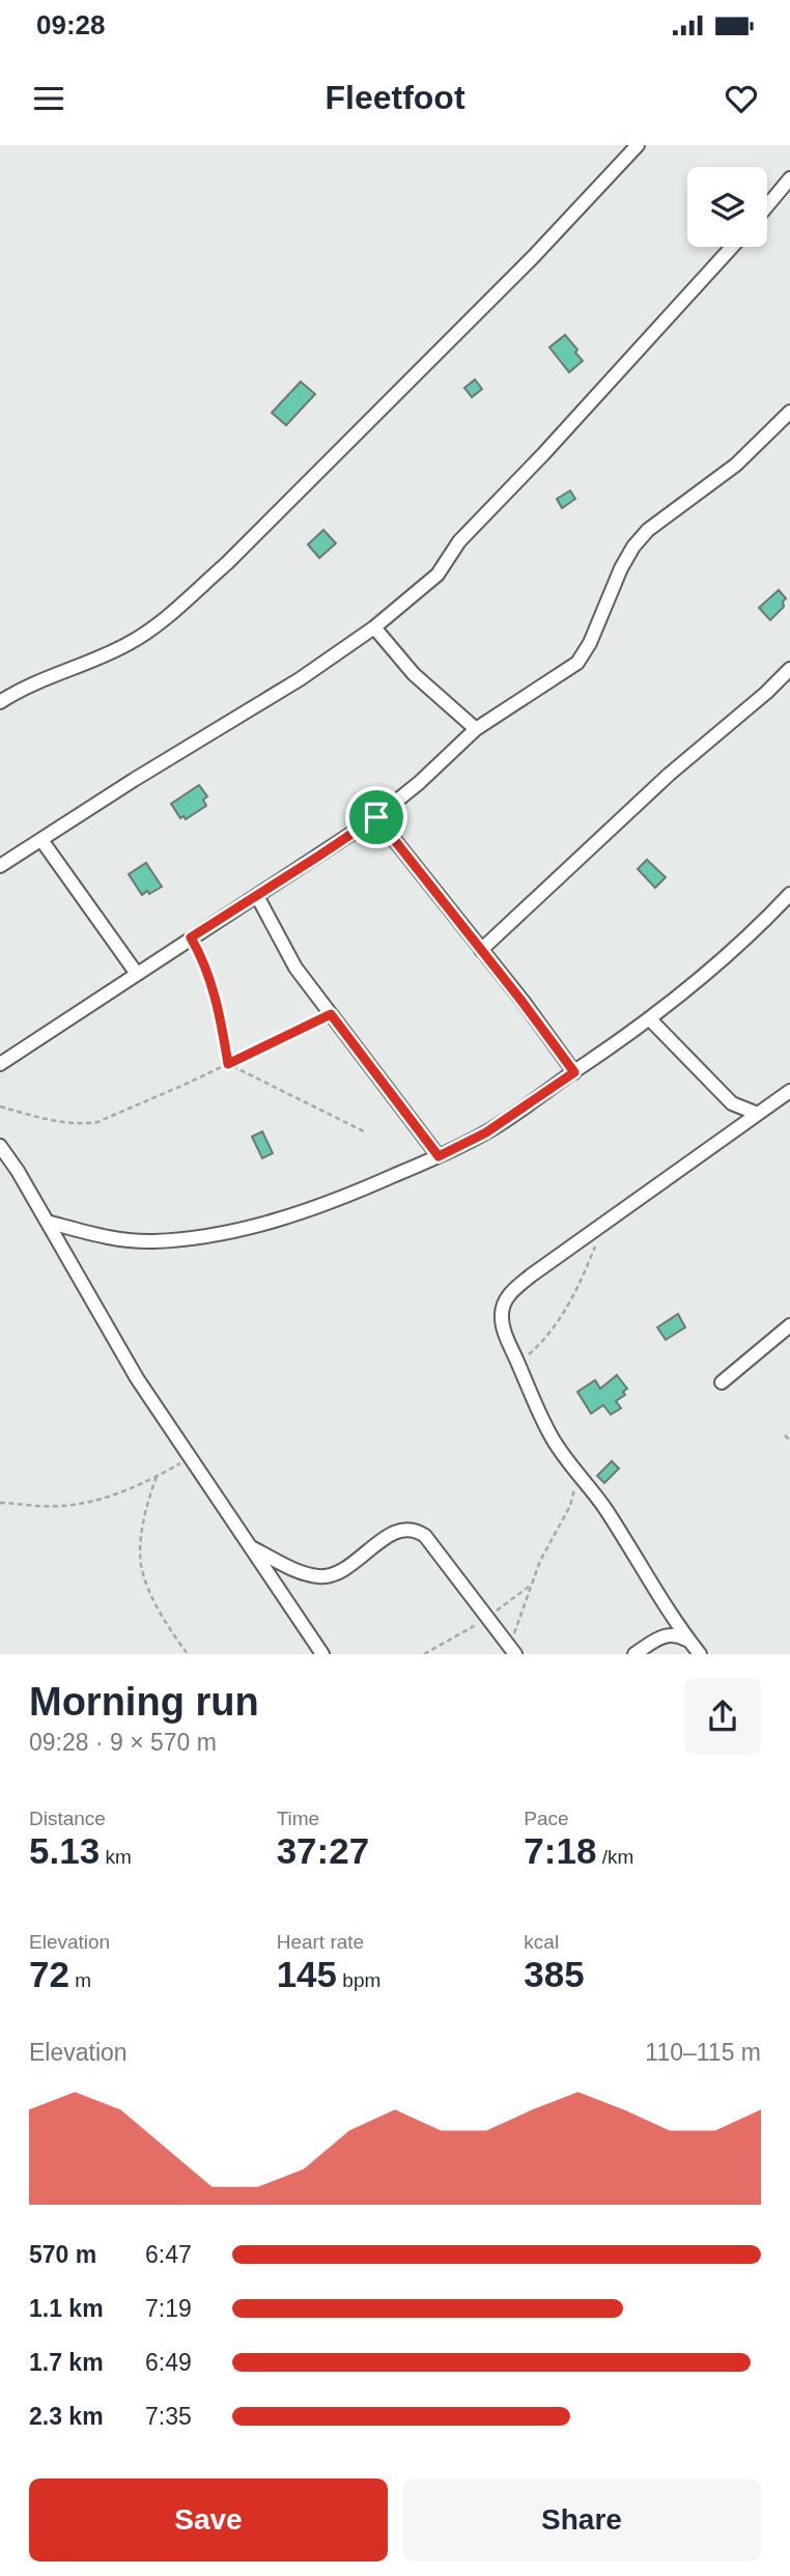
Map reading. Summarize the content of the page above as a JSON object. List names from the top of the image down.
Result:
{
  "page": {
    "status": "09:28",
    "header": "Fleetfoot",
    "heading": ["Morning run", "09:28 · 9 × 570 m"],
    "stats": [
      ["Distance", "5.13 km"],
      ["Time", "37:27"],
      ["Pace", "7:18 /km"],
      ["Elevation", "72 m"],
      ["Heart rate", "145 bpm"],
      ["kcal", "385"]
    ],
    "chart": ["Elevation", "110–115 m"],
    "list": [
      {
        "name": "570 m",
        "note": "6:47"
      },
      {
        "name": "1.1 km",
        "note": "7:19"
      },
      {
        "name": "1.7 km",
        "note": "6:49"
      },
      {
        "name": "2.3 km",
        "note": "7:35"
      }
    ],
    "buttons": ["Save", "Share"]
  }
}
